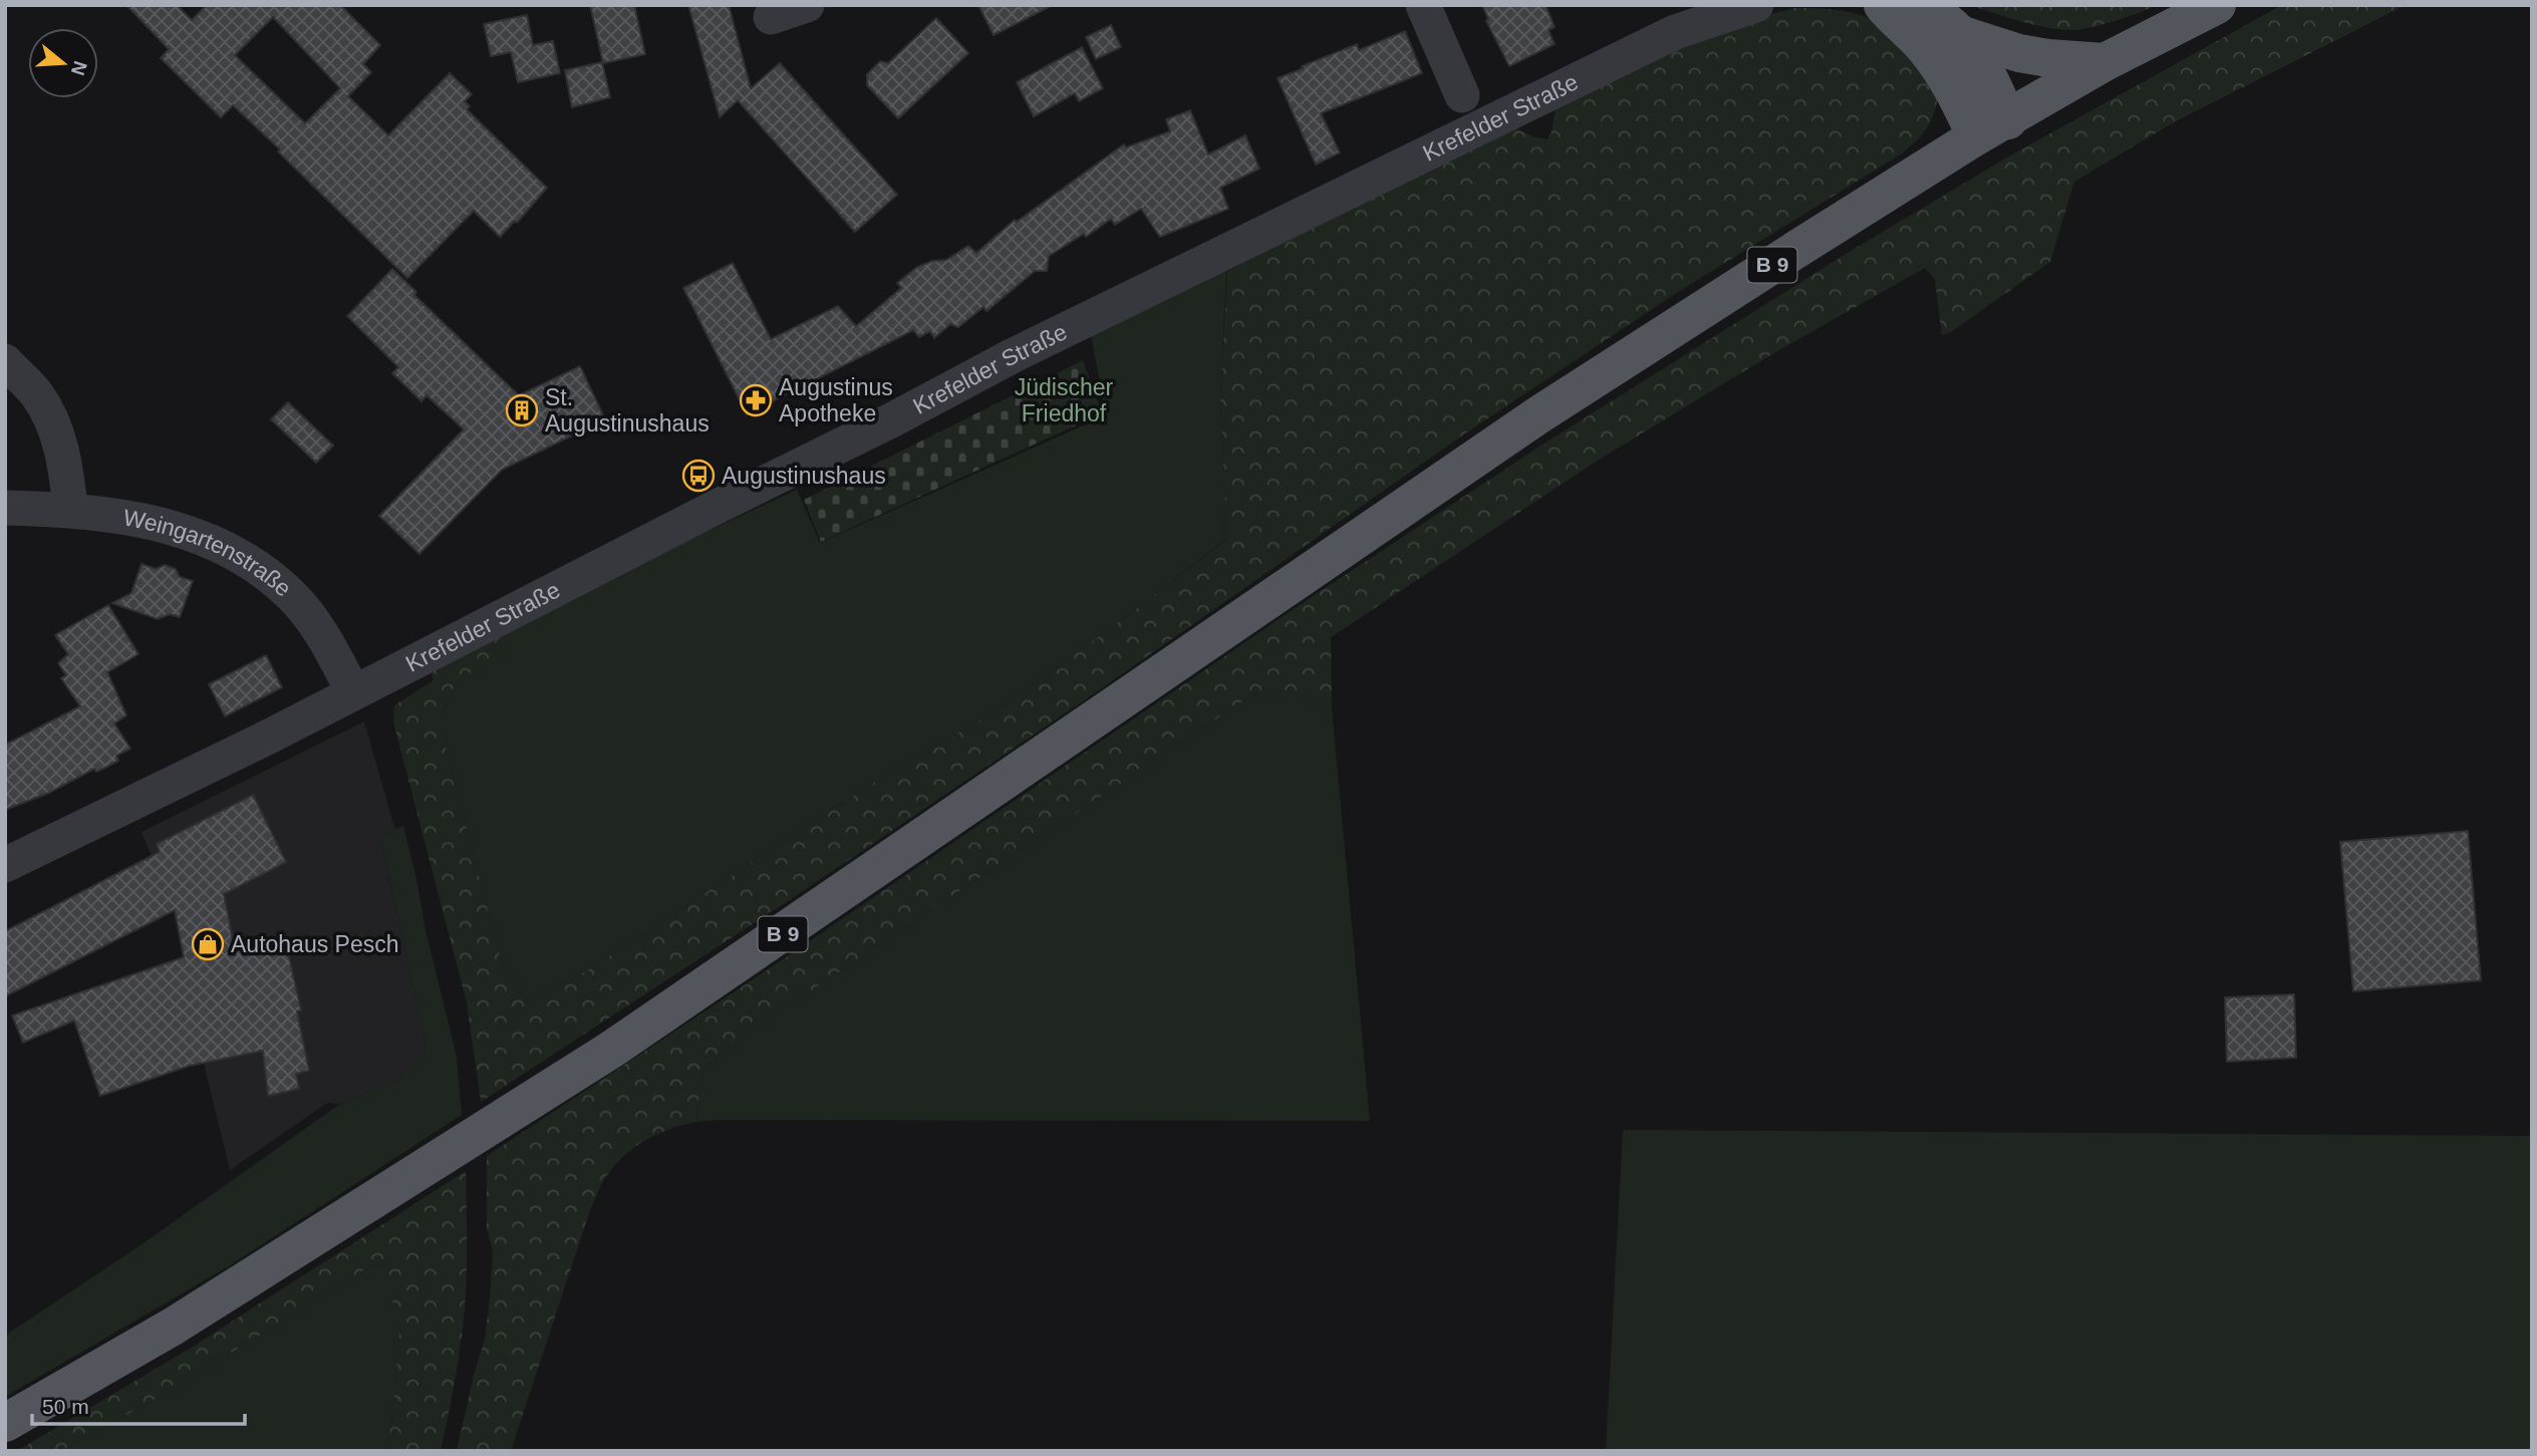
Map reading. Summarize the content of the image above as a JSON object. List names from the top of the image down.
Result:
{
  "streets": {
    "main road": ["B 9"],
    "street": ["Krefelder Straße", "Weingartenstraße"]
  },
  "crossings": [
    ["Krefelder Straße", "Weingartenstraße"]
  ],
  "parks": ["Jüdischer Friedhof"],
  "places": {
    "pharmacy": ["Augustinus Apotheke"],
    "building": ["St. Augustinushaus"],
    "bus stop": ["Augustinushaus"],
    "shop": ["Autohaus Pesch"]
  },
  "scale_bar": "50 m",
  "north": "right"
}
